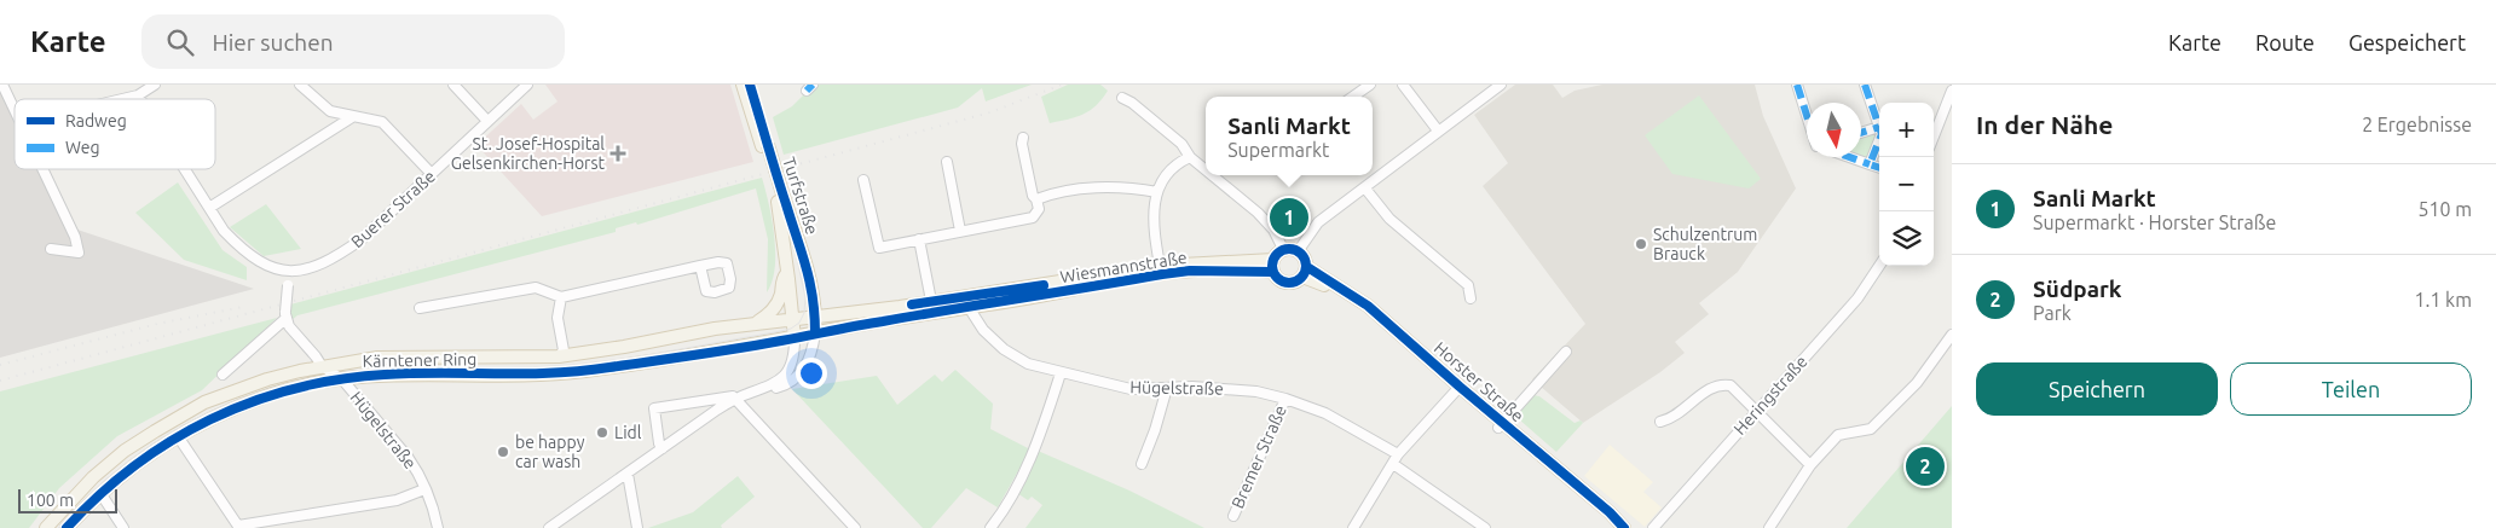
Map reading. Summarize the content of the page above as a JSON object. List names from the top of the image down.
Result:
{
  "streets": {
    "main road": [
      "Turfstraße",
      "Wiesmannstraße",
      "Kärntener Ring",
      "Horster Straße"
    ],
    "street": [
      "Buerer Straße",
      "Hügelstraße",
      "Heringstraße",
      "Bremer Straße"
    ]
  },
  "crossings": [
    ["Turfstraße", "Kärntener Ring"],
    ["Wiesmannstraße", "Kärntener Ring"],
    ["Wiesmannstraße", "Horster Straße"],
    ["Kärntener Ring", "Hügelstraße"],
    ["Hügelstraße", "Bremer Straße"]
  ],
  "places": {
    "health": ["St. Josef-Hospital Gelsenkirchen-Horst"],
    "other": ["Schulzentrum Brauck", "Lidl", "be happy car wash"]
  },
  "legend": ["Radweg", "Weg"],
  "scale_bar": "100 m",
  "north": "bottom",
  "page": {
    "header": "Karte",
    "search": "Hier suchen",
    "nav": ["Karte", "Route", "Gespeichert"],
    "heading": ["In der Nähe", "2 Ergebnisse"],
    "popup": ["Sanli Markt", "Supermarkt"],
    "map_buttons": ["+", "−"],
    "list": [
      {
        "mark": "1",
        "name": "Sanli Markt",
        "note": "Supermarkt · Horster Straße",
        "value": "510 m"
      },
      {
        "mark": "2",
        "name": "Südpark",
        "note": "Park",
        "value": "1.1 km"
      }
    ],
    "pins": ["1", "2"],
    "buttons": ["Speichern", "Teilen"],
    "scale": "100 m"
  }
}
